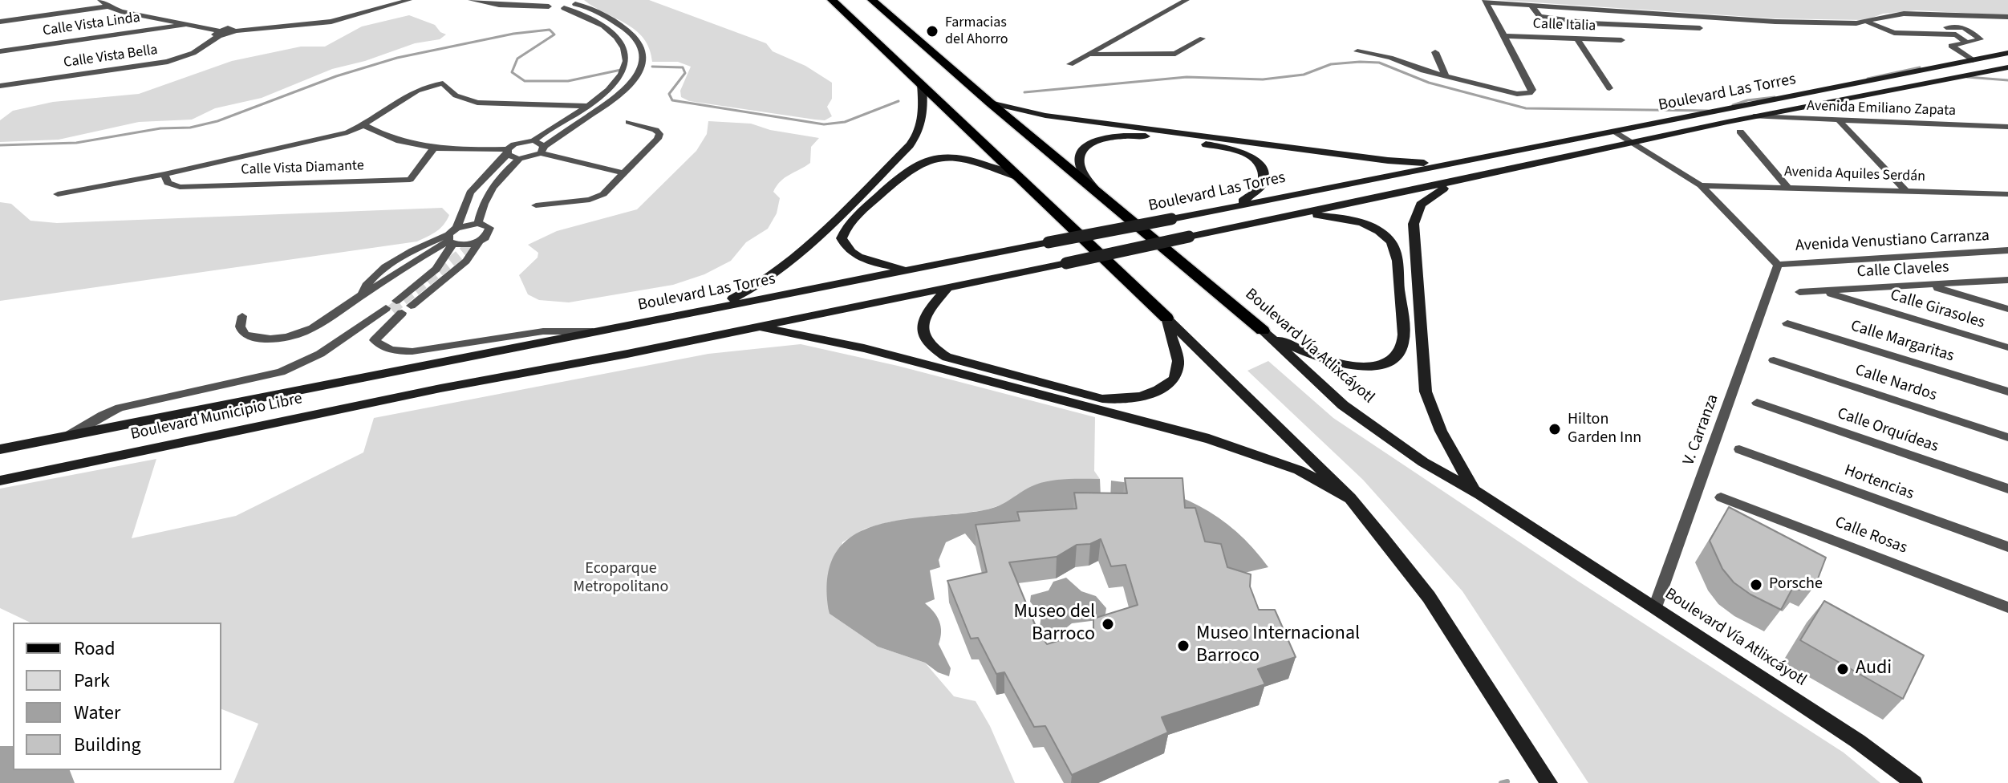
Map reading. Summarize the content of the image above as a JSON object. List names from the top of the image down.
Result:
{
  "streets": {
    "main road": ["Boulevard Las Torres", "Boulevard Vía Atlixcáyotl", "Boulevard Municipio Libre"],
    "street": [
      "Calle Vista Linda",
      "Calle Italia",
      "Calle Vista Bella",
      "Avenida Emiliano Zapata",
      "Calle Vista Diamante",
      "Avenida Aquiles Serdán",
      "Avenida Venustiano Carranza",
      "Calle Claveles",
      "Calle Girasoles",
      "Calle Margaritas",
      "Calle Nardos",
      "V. Carranza",
      "Calle Orquídeas",
      "Hortencias",
      "Calle Rosas"
    ]
  },
  "crossings": [
    ["Boulevard Las Torres", "Avenida Emiliano Zapata"],
    ["Boulevard Las Torres", "Boulevard Municipio Libre"],
    ["Avenida Venustiano Carranza", "V. Carranza"],
    ["Calle Claveles", "Calle Girasoles"],
    ["Boulevard Vía Atlixcáyotl", "V. Carranza"]
  ],
  "parks": ["Ecoparque Metropolitano"],
  "places": [
    "Farmacias del Ahorro",
    "Hilton Garden Inn",
    "Porsche",
    "Museo del Barroco",
    "Museo Internacional Barroco",
    "Audi"
  ],
  "legend": [
    "Road",
    "Park",
    "Water",
    "Building"
  ]
}
